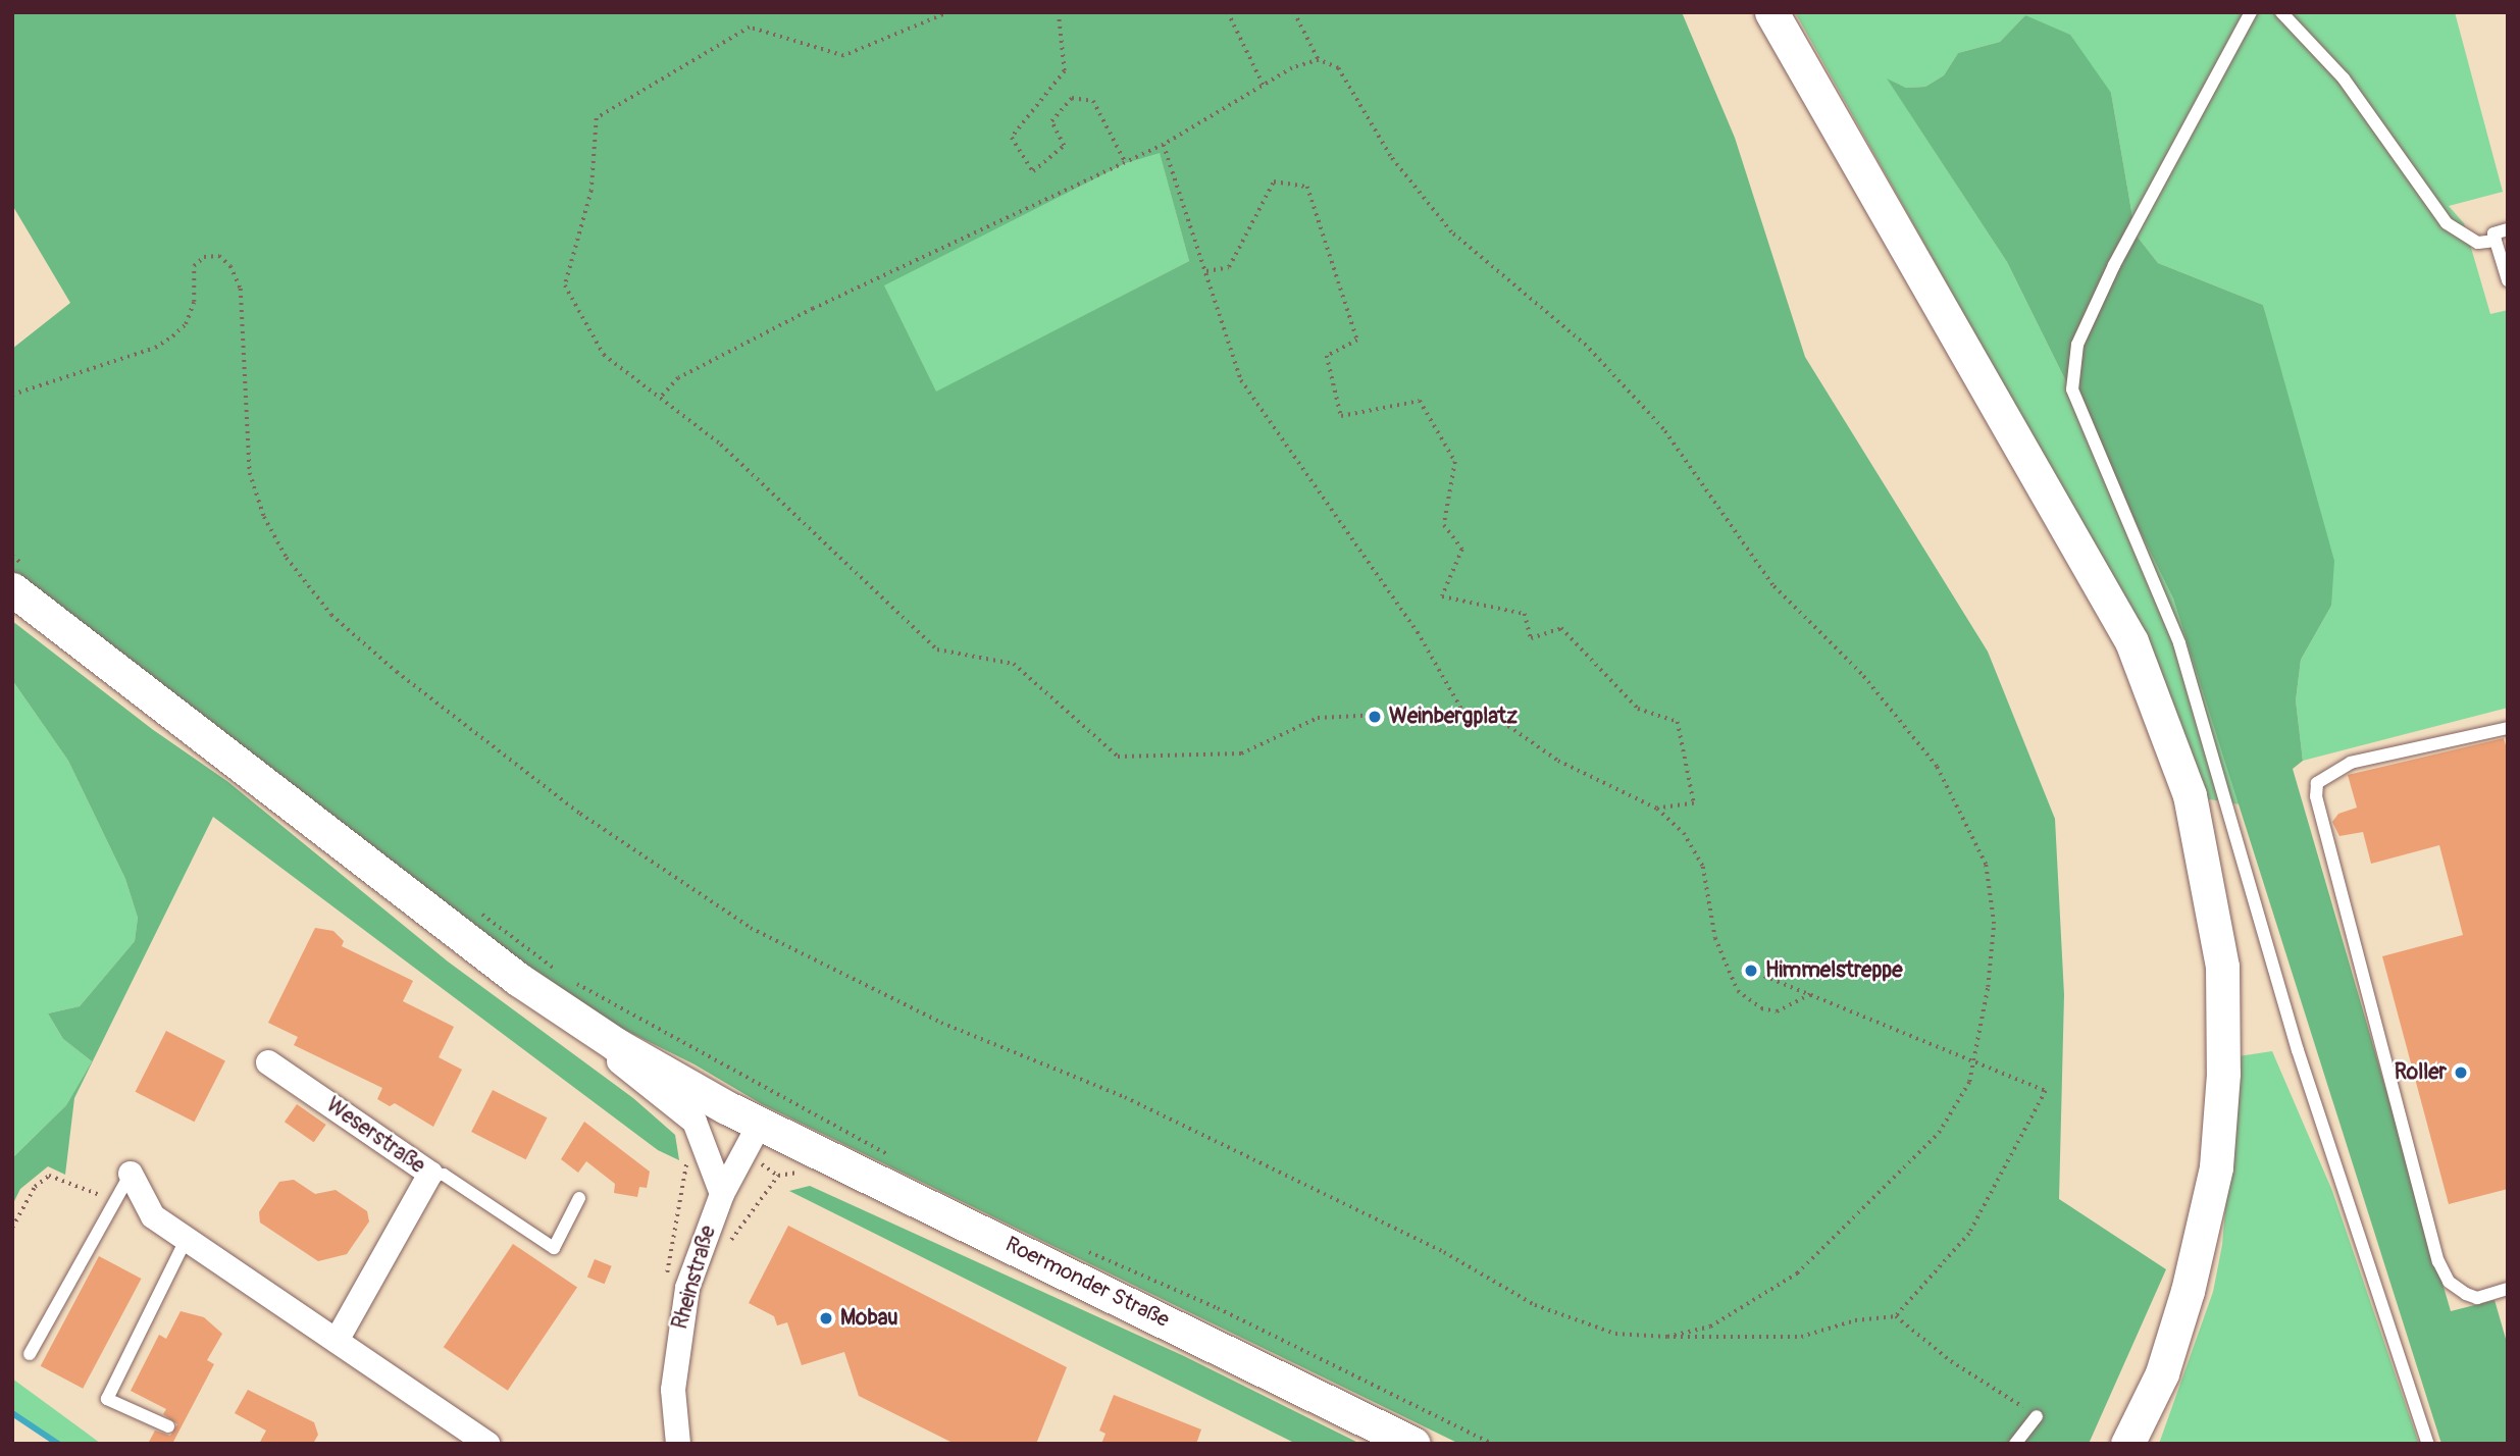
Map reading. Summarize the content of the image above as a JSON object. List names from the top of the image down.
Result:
{
  "streets": {
    "main road": ["Roermonder Straße"],
    "street": ["Weserstraße", "Rheinstraße"]
  },
  "crossings": [
    ["Rheinstraße", "Roermonder Straße"]
  ],
  "places": [
    "Weinbergplatz",
    "Himmelstreppe",
    "Roller",
    "Mobau"
  ]
}
